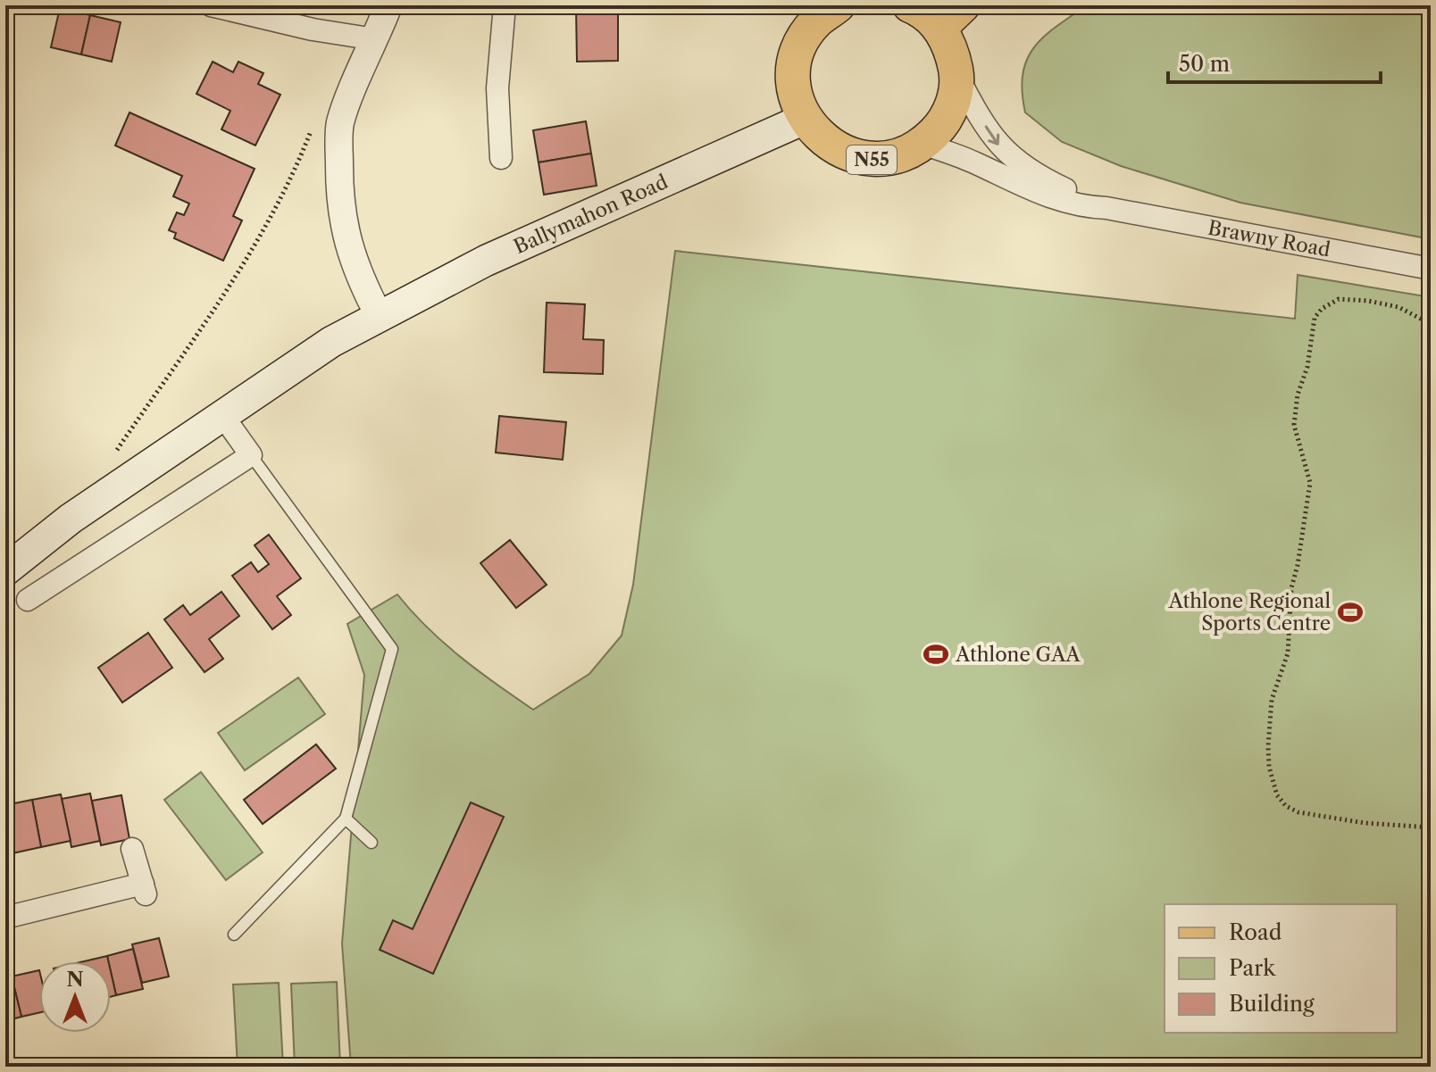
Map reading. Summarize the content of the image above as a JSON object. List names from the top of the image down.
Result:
{
  "streets": {
    "main road": ["N55", "Ballymahon Road"],
    "street": ["Brawny Road"]
  },
  "crossings": [
    ["N55", "Ballymahon Road"],
    ["N55", "Brawny Road"]
  ],
  "places": {
    "sports": ["Athlone Regional Sports Centre", "Athlone GAA"]
  },
  "legend": ["Road", "Park", "Building"],
  "scale_bar": "50 m",
  "north": "top"
}
